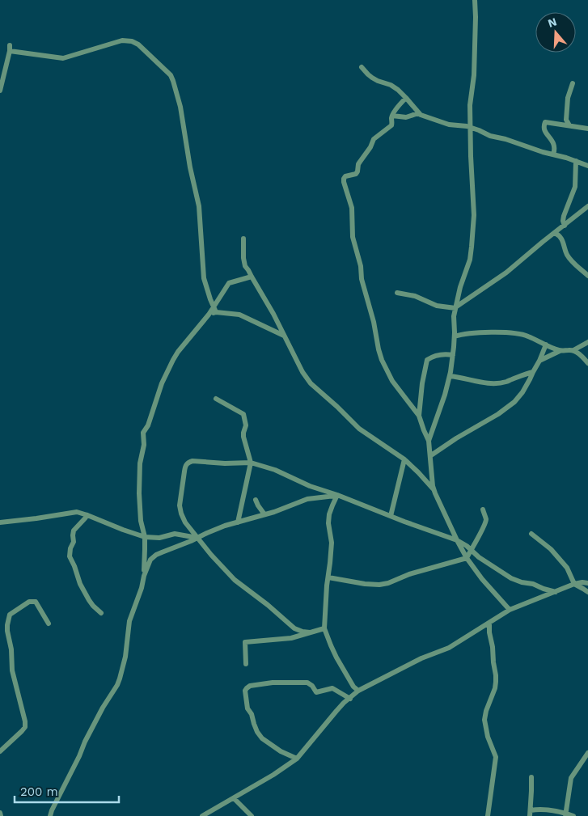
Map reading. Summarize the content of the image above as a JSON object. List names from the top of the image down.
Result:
{
  "scale_bar": "200 m",
  "north": "top"
}
